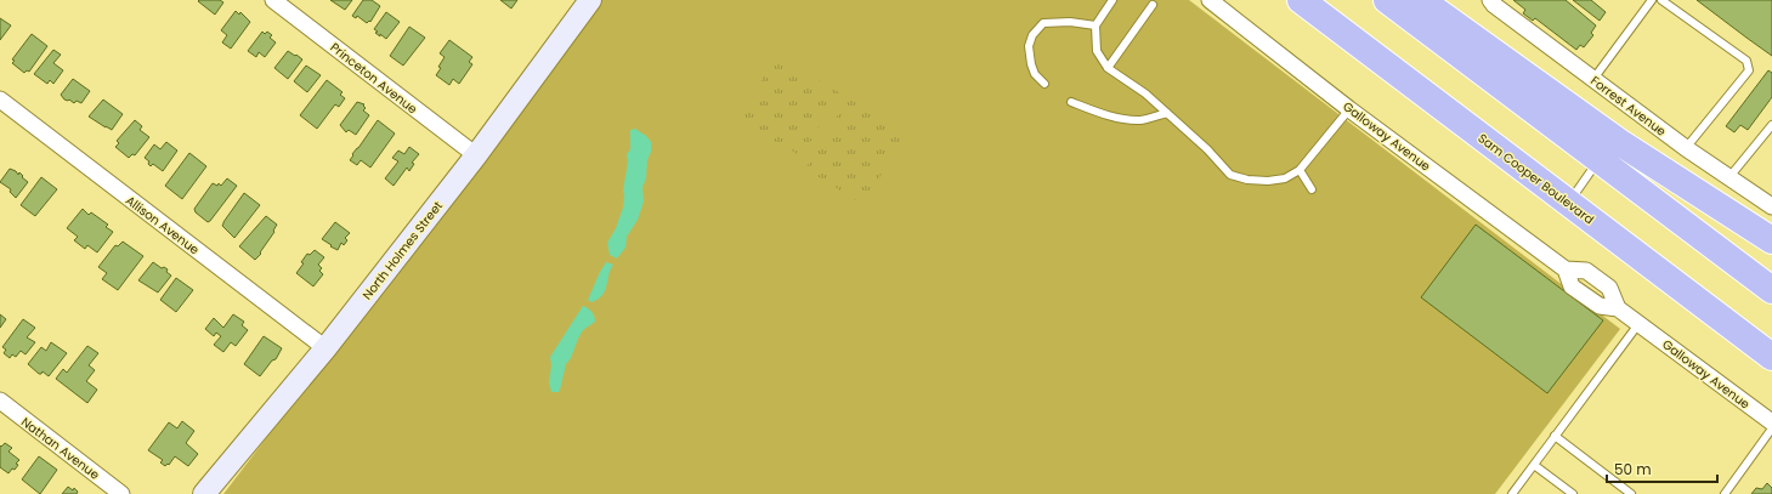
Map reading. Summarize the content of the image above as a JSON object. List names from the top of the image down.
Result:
{
  "streets": {
    "highway": ["Sam Cooper Boulevard"],
    "main road": ["North Holmes Street"],
    "street": [
      "Princeton Avenue",
      "Forrest Avenue",
      "Galloway Avenue",
      "Allison Avenue",
      "Nathan Avenue"
    ]
  },
  "crossings": [
    ["Princeton Avenue", "North Holmes Street"],
    ["Allison Avenue", "North Holmes Street"]
  ],
  "scale_bar": "50 m"
}
